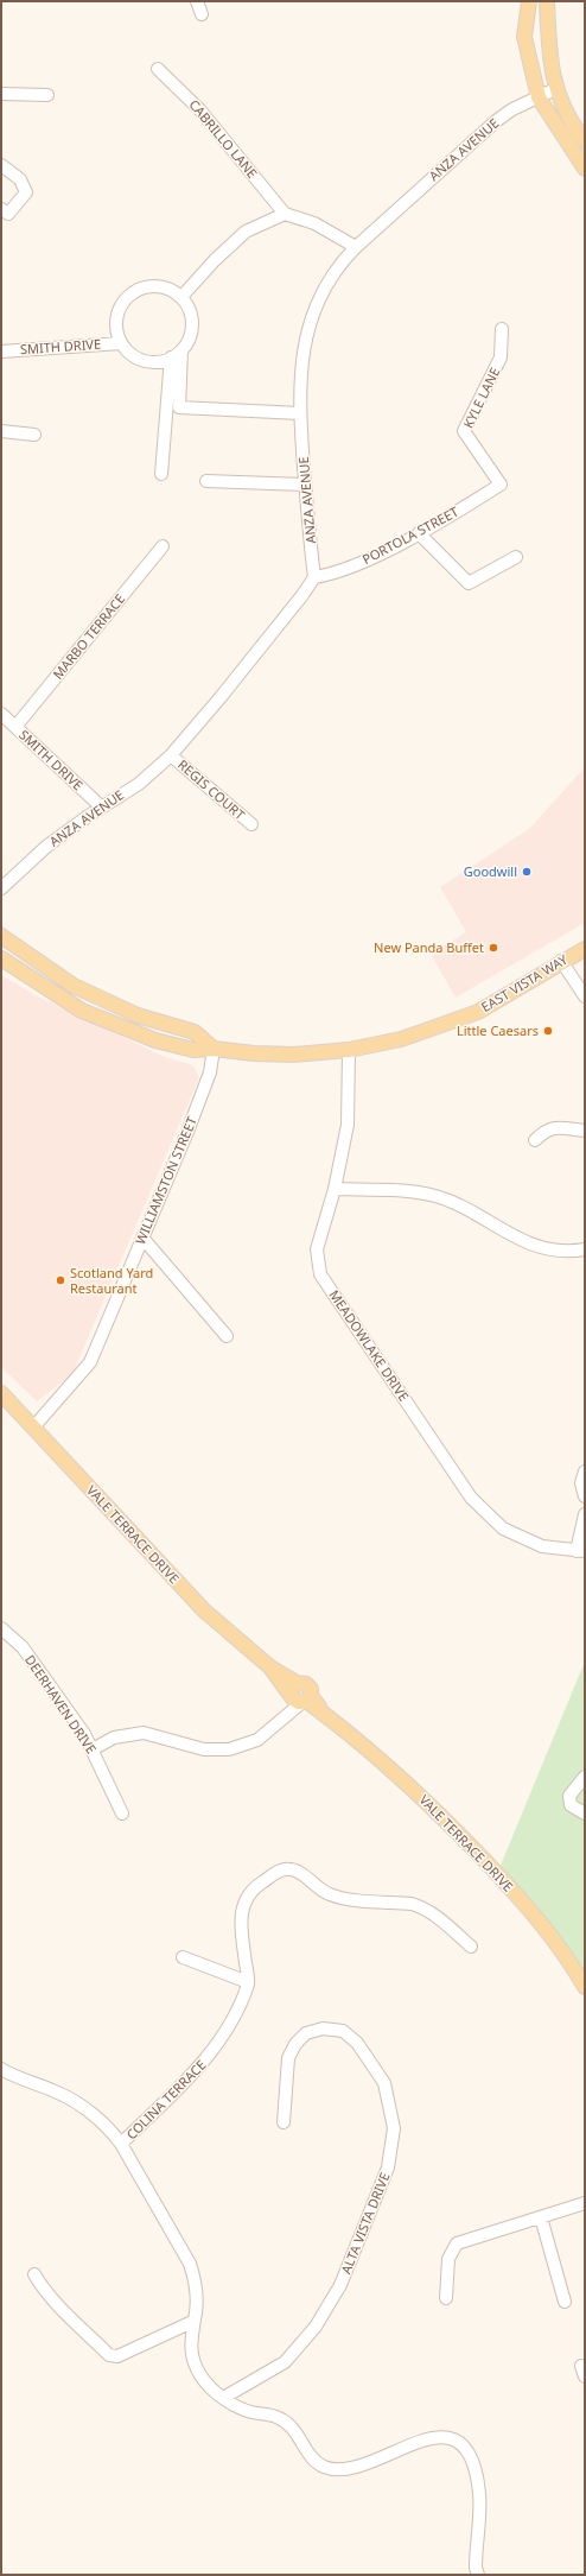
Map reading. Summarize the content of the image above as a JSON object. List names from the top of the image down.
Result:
{
  "streets": {
    "main road": ["EAST VISTA WAY", "VALE TERRACE DRIVE"],
    "street": [
      "CABRILLO LANE",
      "ANZA AVENUE",
      "SMITH DRIVE",
      "KYLE LANE",
      "PORTOLA STREET",
      "MARBO TERRACE",
      "REGIS COURT",
      "WILLIAMSTON STREET",
      "MEADOWLAKE DRIVE",
      "DEERHAVEN DRIVE",
      "COLINA TERRACE",
      "ALTA VISTA DRIVE"
    ]
  },
  "crossings": [
    ["ANZA AVENUE", "SMITH DRIVE"],
    ["ANZA AVENUE", "PORTOLA STREET"],
    ["ANZA AVENUE", "REGIS COURT"],
    ["SMITH DRIVE", "MARBO TERRACE"],
    ["KYLE LANE", "PORTOLA STREET"],
    ["EAST VISTA WAY", "WILLIAMSTON STREET"],
    ["EAST VISTA WAY", "MEADOWLAKE DRIVE"],
    ["WILLIAMSTON STREET", "VALE TERRACE DRIVE"]
  ],
  "places": [
    "Goodwill",
    "New Panda Buffet",
    "Little Caesars",
    "Scotland Yard Restaurant"
  ]
}
